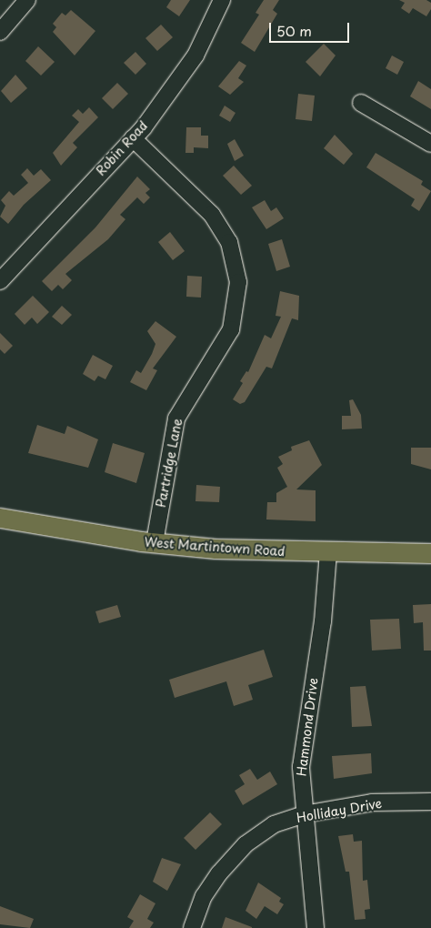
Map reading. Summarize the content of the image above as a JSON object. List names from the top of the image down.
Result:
{
  "streets": {
    "main road": ["West Martintown Road"],
    "street": [
      "Robin Road",
      "Partridge Lane",
      "Hammond Drive",
      "Holliday Drive"
    ]
  },
  "crossings": [
    ["Robin Road", "Partridge Lane"],
    ["Partridge Lane", "West Martintown Road"],
    ["West Martintown Road", "Hammond Drive"],
    ["Hammond Drive", "Holliday Drive"]
  ],
  "scale_bar": "50 m"
}
